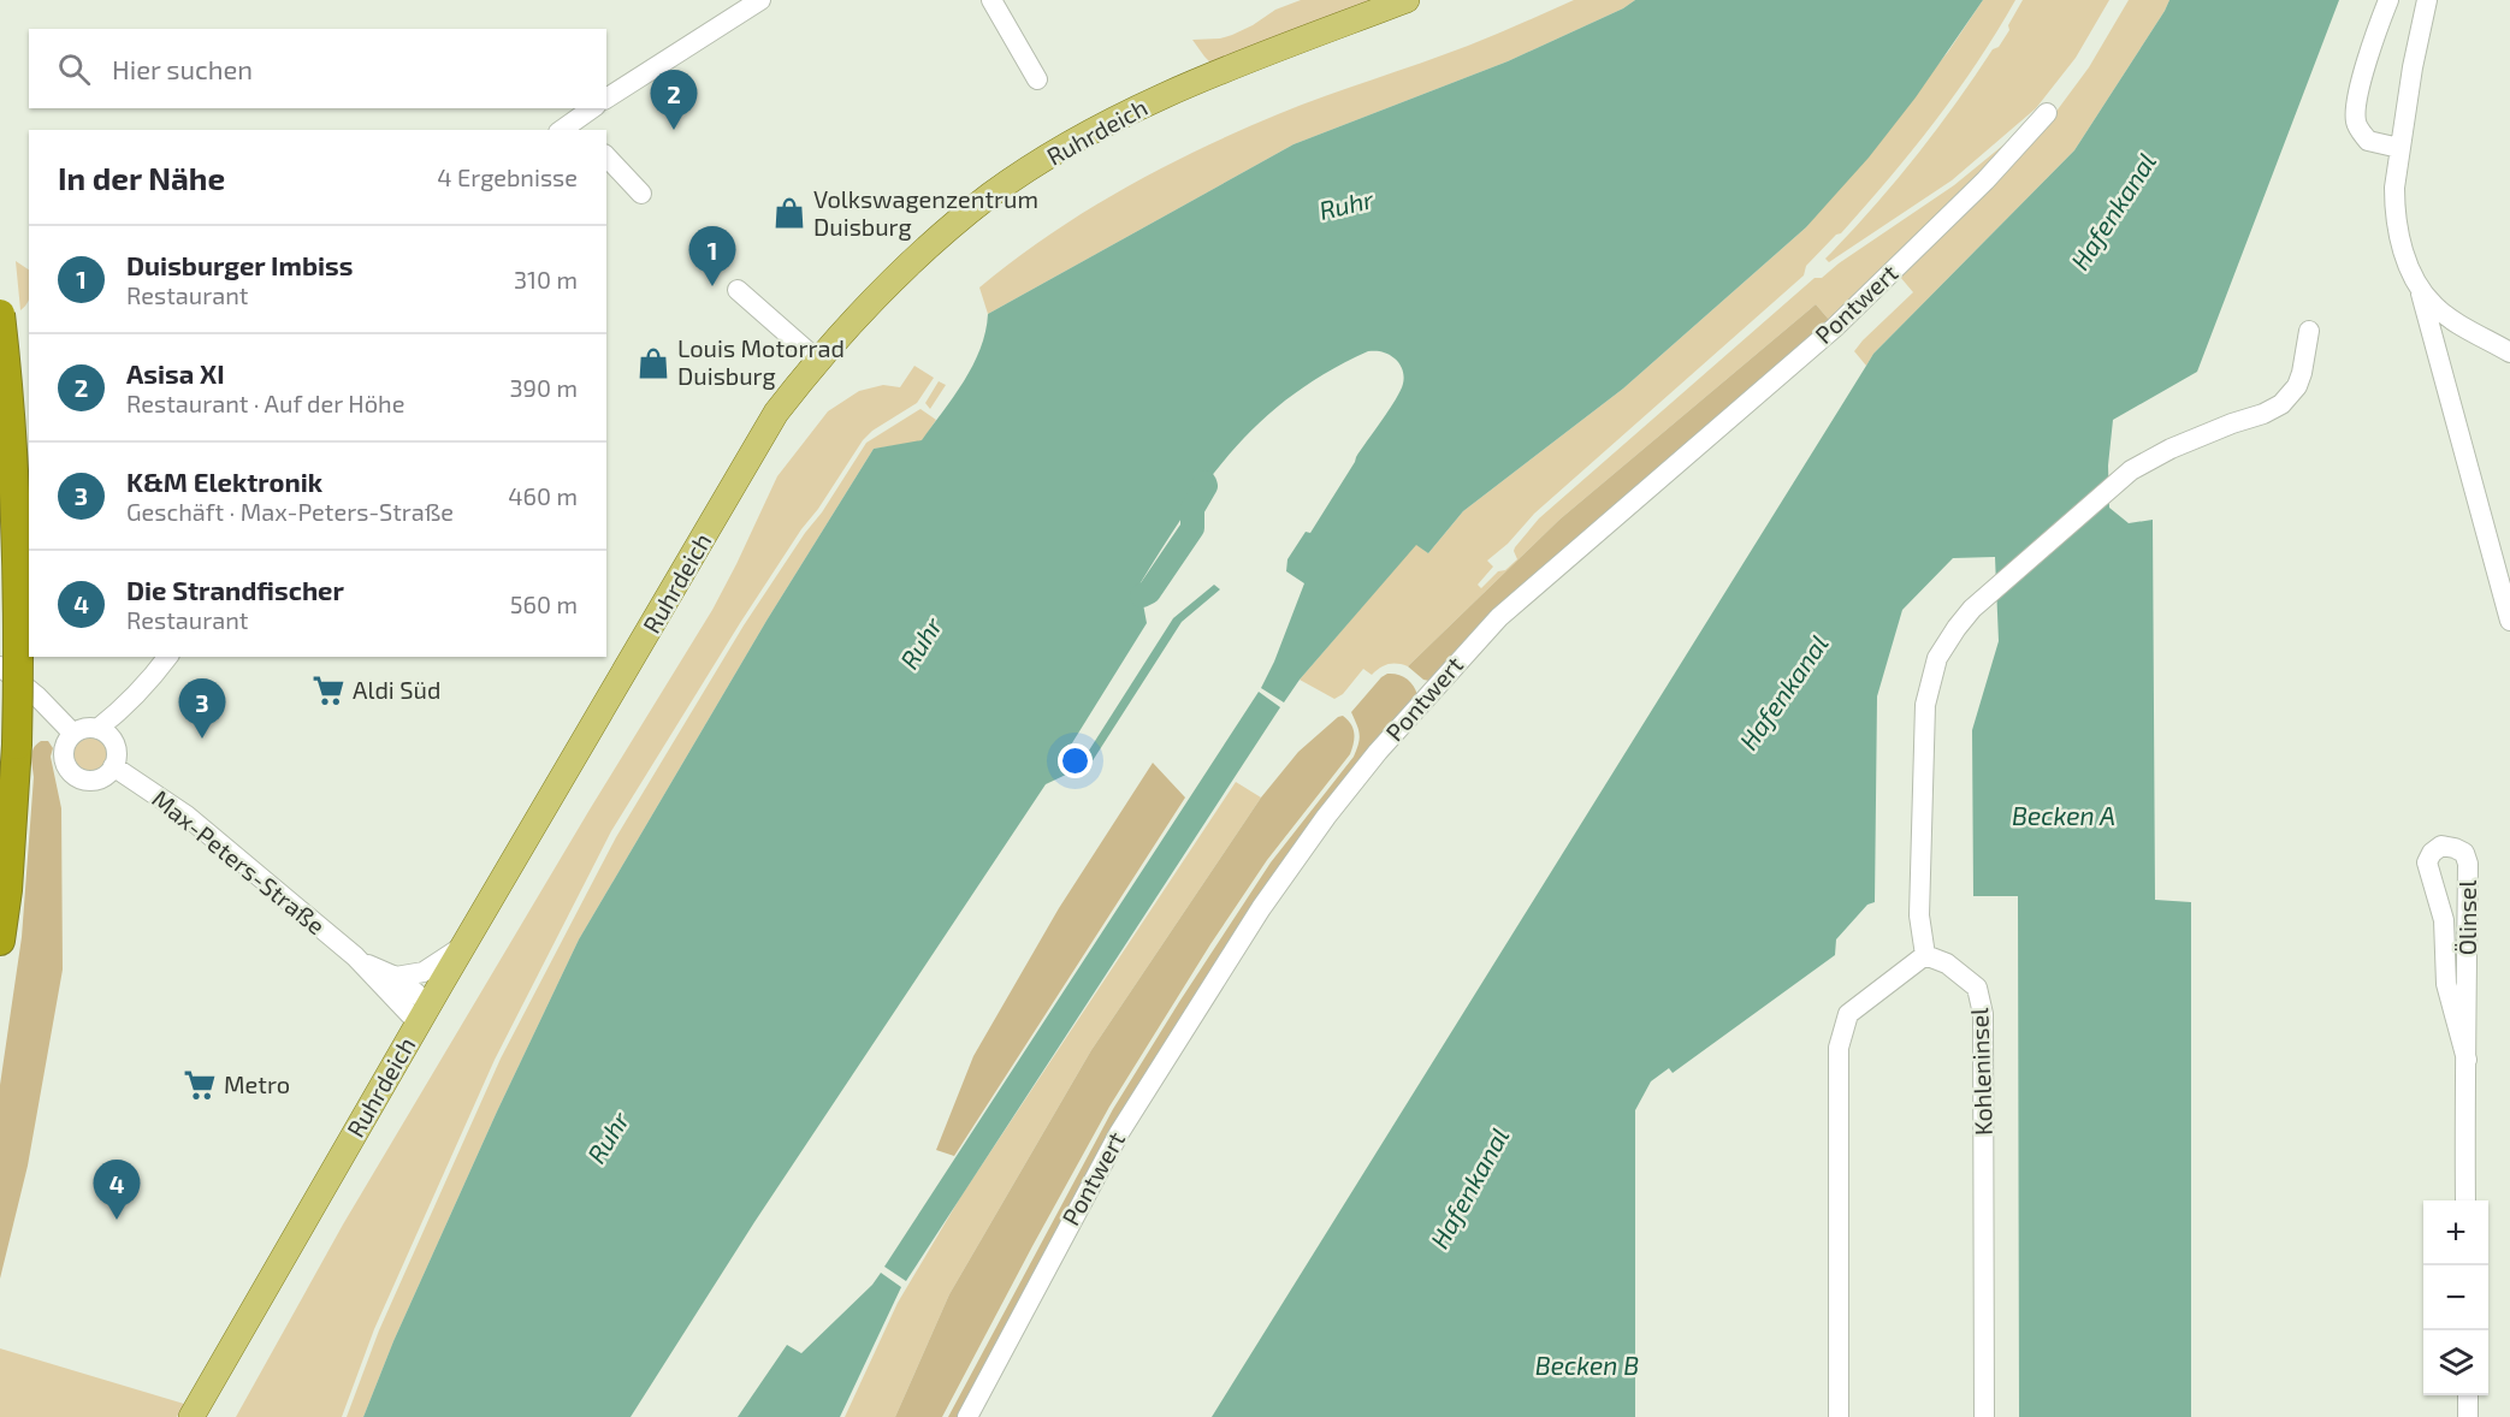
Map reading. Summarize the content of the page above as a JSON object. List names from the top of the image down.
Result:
{
  "streets": {
    "main road": ["Ruhrdeich"],
    "street": [
      "Pontwert",
      "Max-Peters-Straße",
      "Ölinsel",
      "Kohleninsel"
    ]
  },
  "crossings": [
    ["Ruhrdeich", "Max-Peters-Straße"]
  ],
  "water": [
    "Ruhr",
    "Hafenkanal",
    "Becken A",
    "Becken B"
  ],
  "places": {
    "shop": ["Volkswagenzentrum Duisburg", "Louis Motorrad Duisburg"],
    "supermarket": ["Aldi Süd", "Metro"]
  },
  "page": {
    "search": "Hier suchen",
    "pins": [
      "2",
      "1",
      "3",
      "4"
    ],
    "heading": ["In der Nähe", "4 Ergebnisse"],
    "list": [
      {
        "mark": "1",
        "name": "Duisburger Imbiss",
        "note": "Restaurant",
        "value": "310 m"
      },
      {
        "mark": "2",
        "name": "Asisa XI",
        "note": "Restaurant · Auf der Höhe",
        "value": "390 m"
      },
      {
        "mark": "3",
        "name": "K&M Elektronik",
        "note": "Geschäft · Max-Peters-Straße",
        "value": "460 m"
      },
      {
        "mark": "4",
        "name": "Die Strandfischer",
        "note": "Restaurant",
        "value": "560 m"
      }
    ],
    "map_buttons": ["+", "−"]
  }
}
